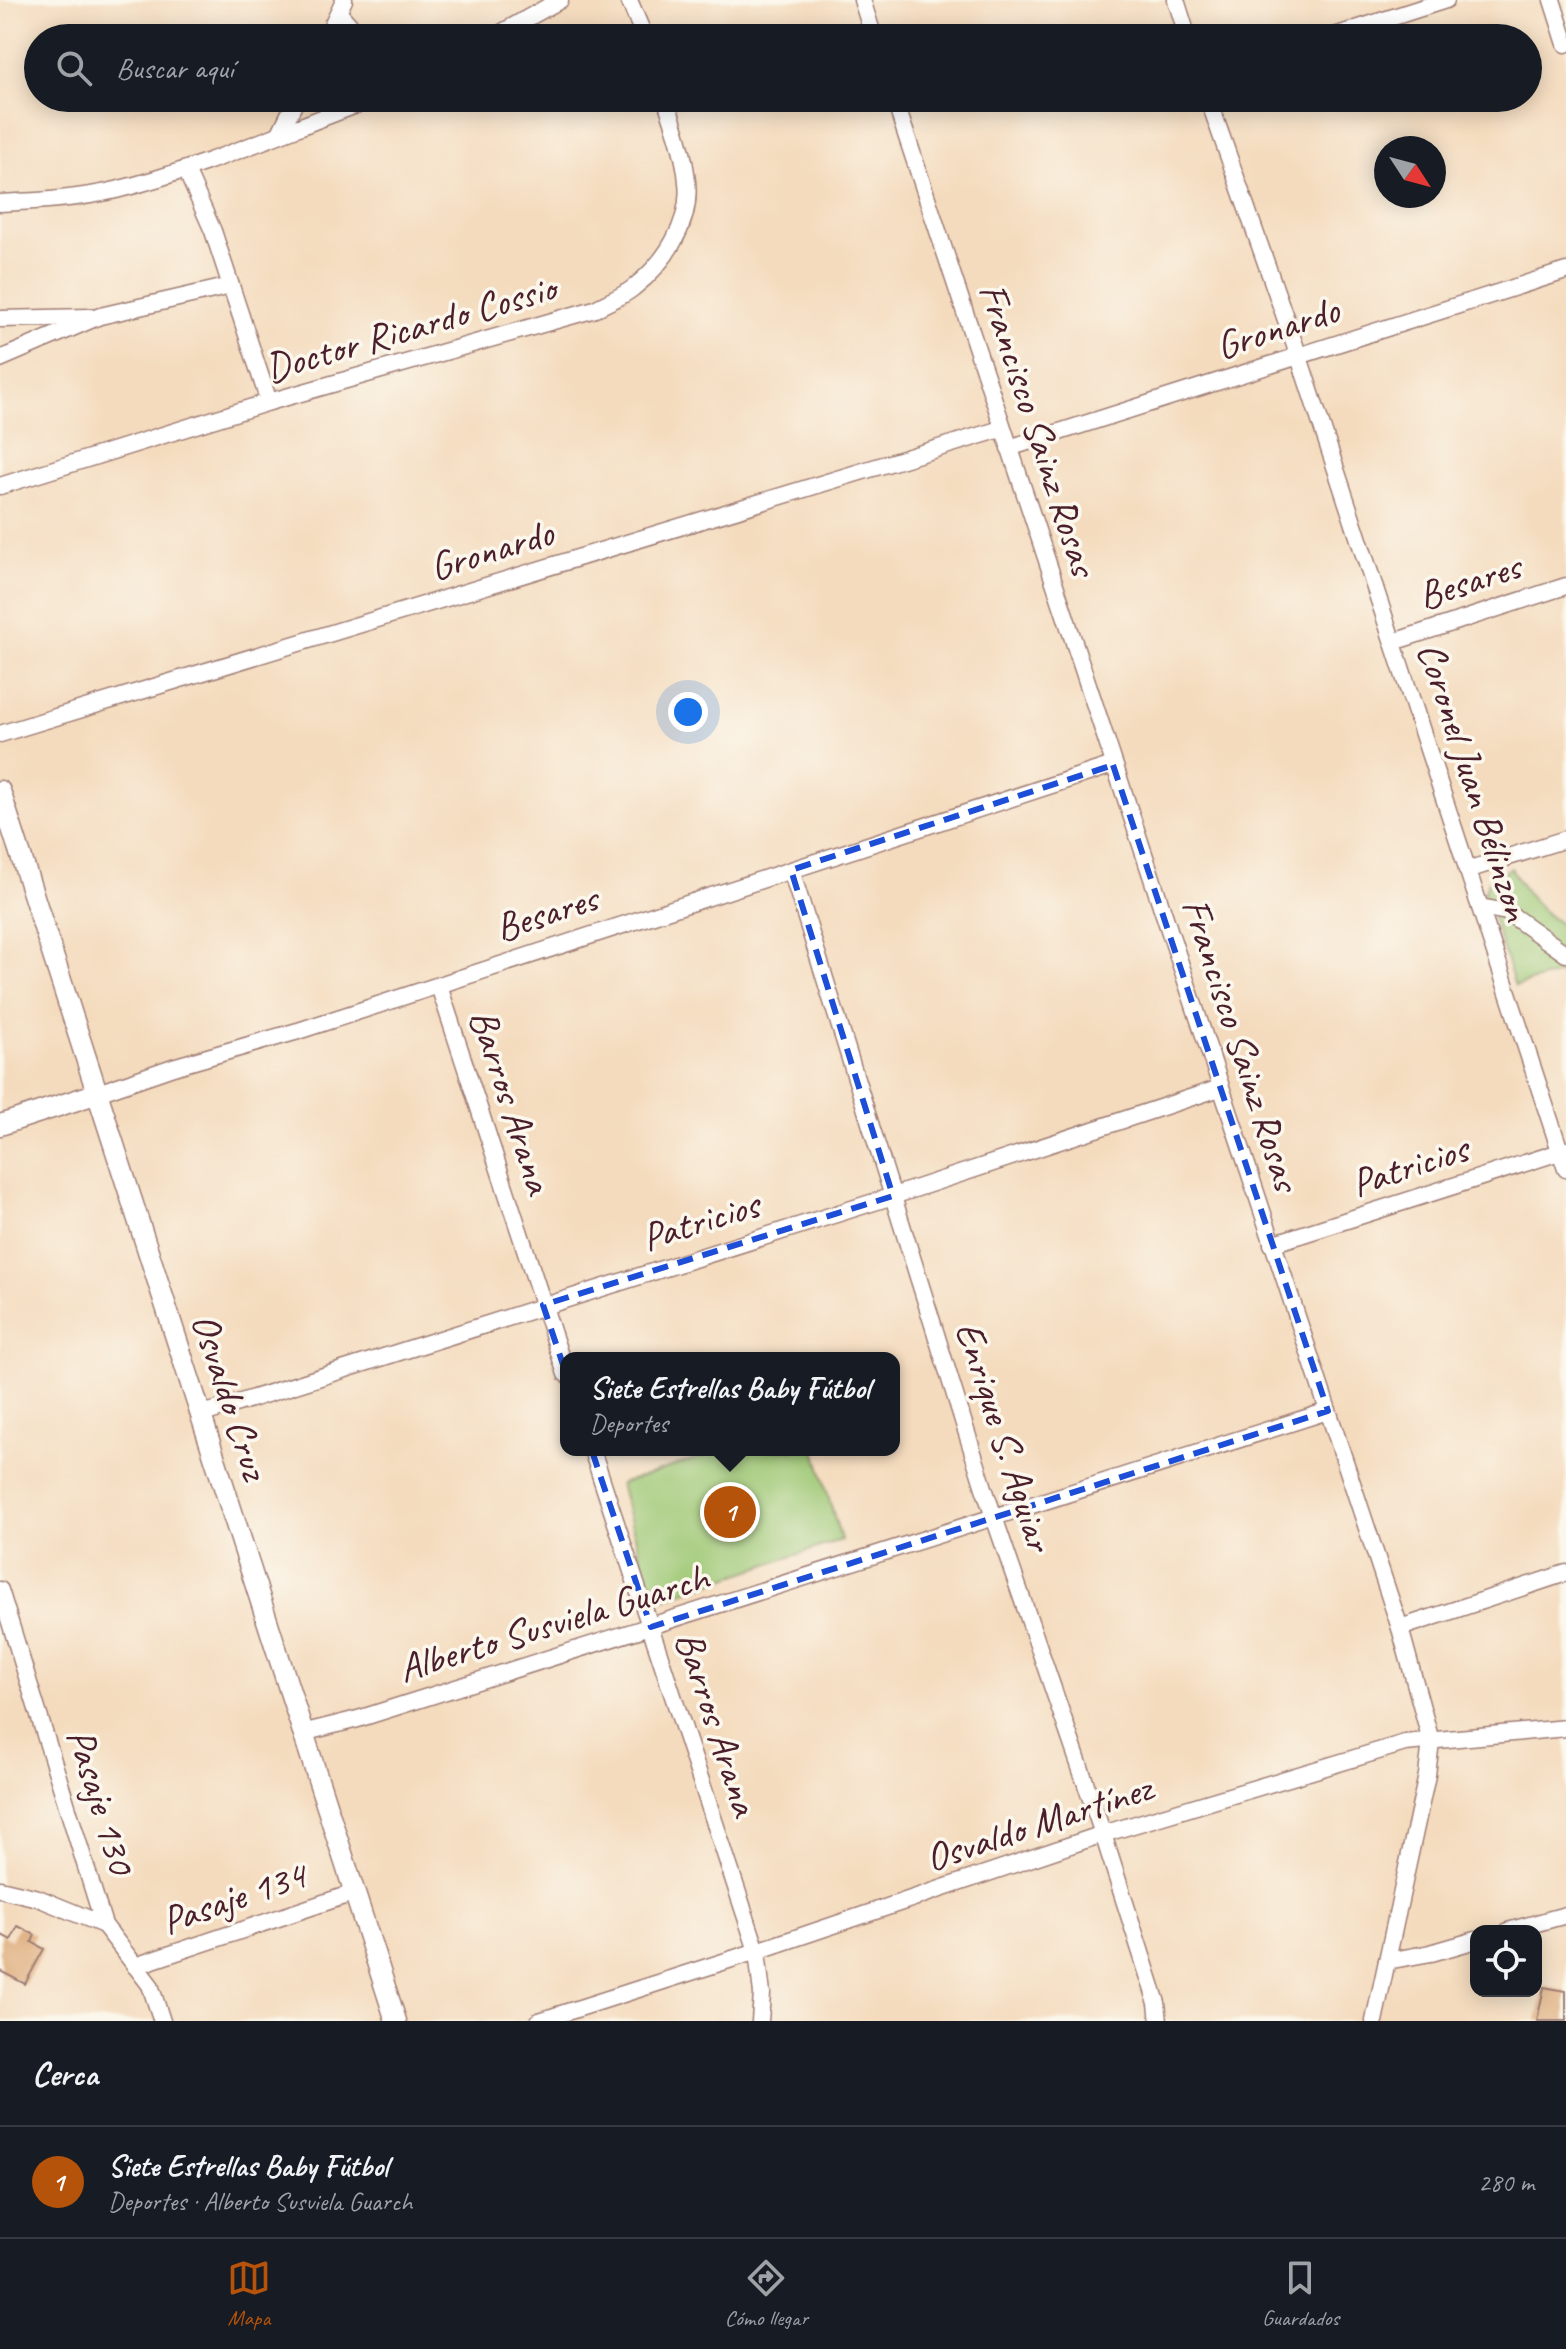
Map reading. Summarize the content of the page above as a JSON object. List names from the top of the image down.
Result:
{
  "streets": {
    "street": [
      "Doctor Ricardo Cossio",
      "Gronardo",
      "Francisco Sainz Rosas",
      "Besares",
      "Coronel Juan Bélinzon",
      "Barros Arana",
      "Patricios",
      "Osvaldo Cruz",
      "Enrique S. Aguiar",
      "Alberto Susviela Guarch",
      "Pasaje 130",
      "Osvaldo Martínez",
      "Pasaje 134"
    ]
  },
  "crossings": [
    ["Gronardo", "Francisco Sainz Rosas"],
    ["Gronardo", "Coronel Juan Bélinzon"],
    ["Francisco Sainz Rosas", "Besares"],
    ["Francisco Sainz Rosas", "Patricios"],
    ["Francisco Sainz Rosas", "Alberto Susviela Guarch"],
    ["Francisco Sainz Rosas", "Osvaldo Martínez"],
    ["Besares", "Coronel Juan Bélinzon"],
    ["Besares", "Barros Arana"],
    ["Besares", "Osvaldo Cruz"],
    ["Besares", "Enrique S. Aguiar"],
    ["Coronel Juan Bélinzon", "Patricios"],
    ["Barros Arana", "Patricios"],
    ["Barros Arana", "Alberto Susviela Guarch"],
    ["Barros Arana", "Osvaldo Martínez"],
    ["Patricios", "Osvaldo Cruz"],
    ["Patricios", "Enrique S. Aguiar"],
    ["Osvaldo Cruz", "Alberto Susviela Guarch"],
    ["Osvaldo Cruz", "Pasaje 134"],
    ["Enrique S. Aguiar", "Alberto Susviela Guarch"],
    ["Enrique S. Aguiar", "Osvaldo Martínez"],
    ["Pasaje 130", "Pasaje 134"]
  ],
  "north": "bottom right",
  "page": {
    "search": "Buscar aquí",
    "popup": ["Siete Estrellas Baby Fútbol", "Deportes"],
    "pins": "1",
    "heading": "Cerca",
    "list": [
      {
        "mark": "1",
        "name": "Siete Estrellas Baby Fútbol",
        "note": "Deportes · Alberto Susviela Guarch",
        "value": "280 m"
      }
    ],
    "nav": ["Mapa", "Cómo llegar", "Guardados"]
  }
}
